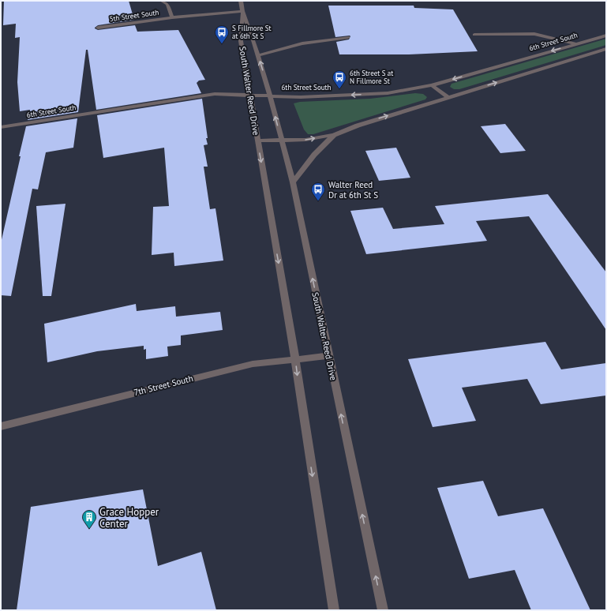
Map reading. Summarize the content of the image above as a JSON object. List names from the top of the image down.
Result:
{
  "streets": {
    "street": [
      "5th Street South",
      "6th Street South",
      "South Walter Reed Drive",
      "7th Street South"
    ]
  },
  "crossings": [
    ["5th Street South", "South Walter Reed Drive"],
    ["6th Street South", "South Walter Reed Drive"],
    ["South Walter Reed Drive", "7th Street South"]
  ],
  "places": {
    "bus stop": ["S Fillmore St at 6th St S", "6th Street S at N Fillmore St", "Walter Reed Dr at 6th St S"],
    "building": ["Grace Hopper Center"]
  }
}
